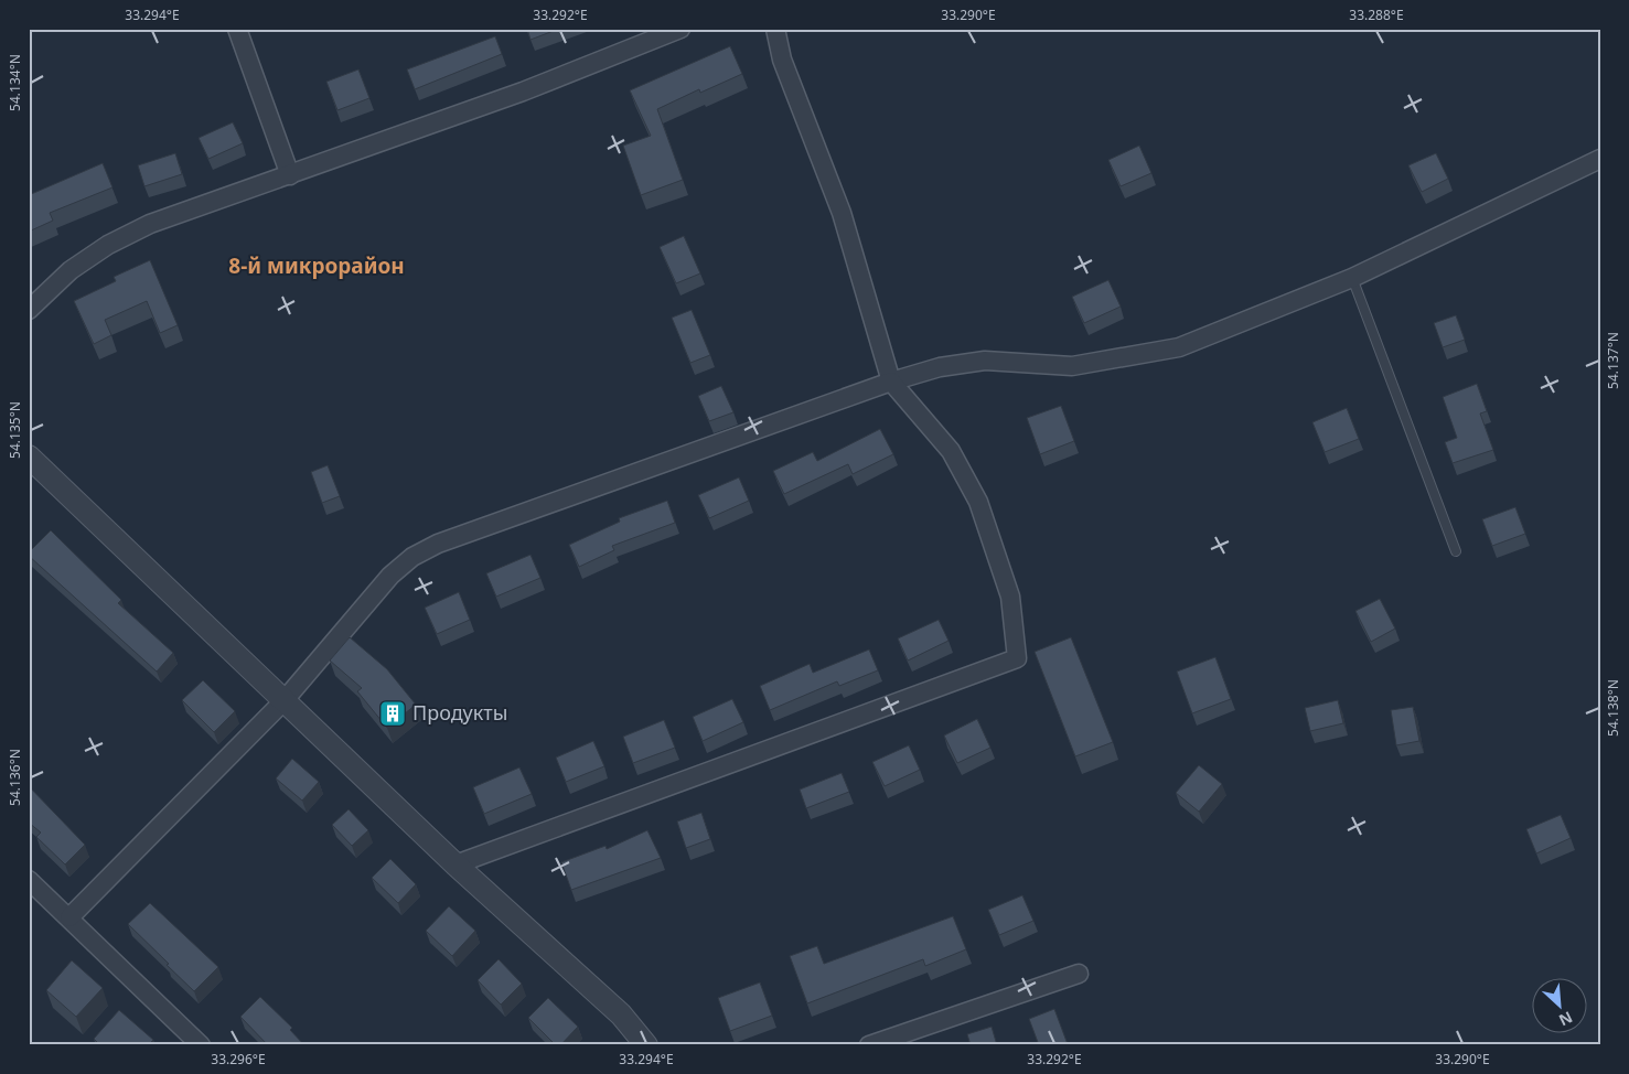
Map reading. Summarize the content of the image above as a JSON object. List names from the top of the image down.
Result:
{
  "districts": ["8-й микрорайон"],
  "places": {
    "building": ["Продукты"]
  },
  "north": "bottom right",
  "coordinates": [
    "33.294°E",
    "33.292°E",
    "33.290°E",
    "33.288°E",
    "54.134°N",
    "54.137°N",
    "54.135°N",
    "54.138°N",
    "54.136°N",
    "33.296°E"
  ]
}
